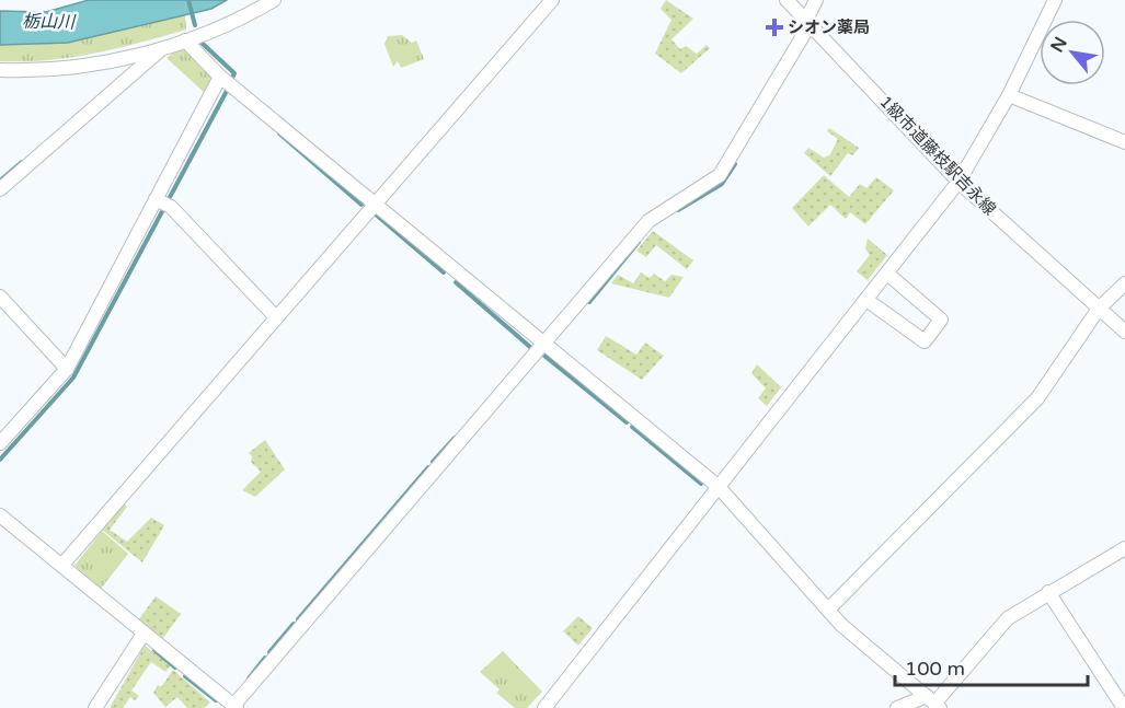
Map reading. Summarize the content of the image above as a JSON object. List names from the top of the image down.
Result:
{
  "streets": {
    "street": ["1級市道藤枝駅吉永線"]
  },
  "water": ["栃山川"],
  "places": {
    "health": ["シオン薬局"]
  },
  "scale_bar": "100 m",
  "north": "top left"
}
